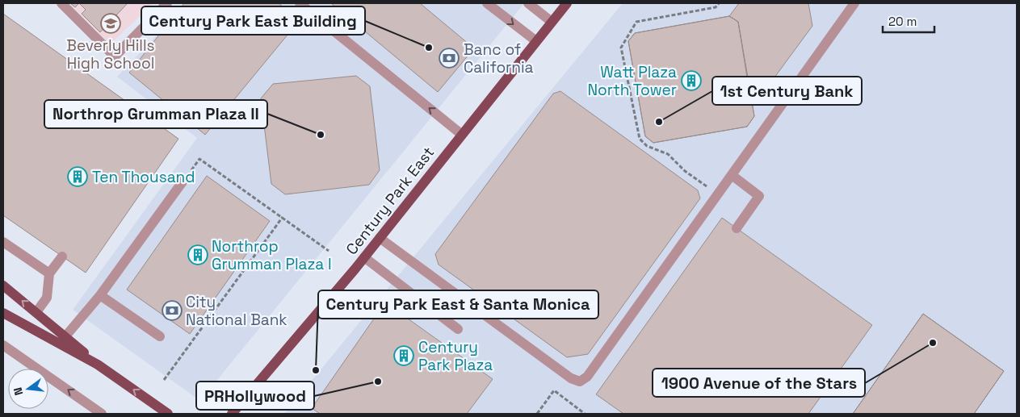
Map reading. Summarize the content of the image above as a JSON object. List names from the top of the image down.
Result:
{
  "streets": {
    "main road": ["Century Park East"]
  },
  "places": {
    "school or university": ["Beverly Hills High School"],
    "other": [
      "Century Park East Building",
      "1st Century Bank",
      "Northrop Grumman Plaza II",
      "1900 Avenue of the Stars",
      "Century Park East & Santa Monica",
      "PRHollywood"
    ],
    "bank": ["Banc of California", "City National Bank"],
    "building": [
      "Watt Plaza North Tower",
      "Ten Thousand",
      "Northrop Grumman Plaza I",
      "Century Park Plaza"
    ]
  },
  "scale_bar": "20 m",
  "north": "left"
}
